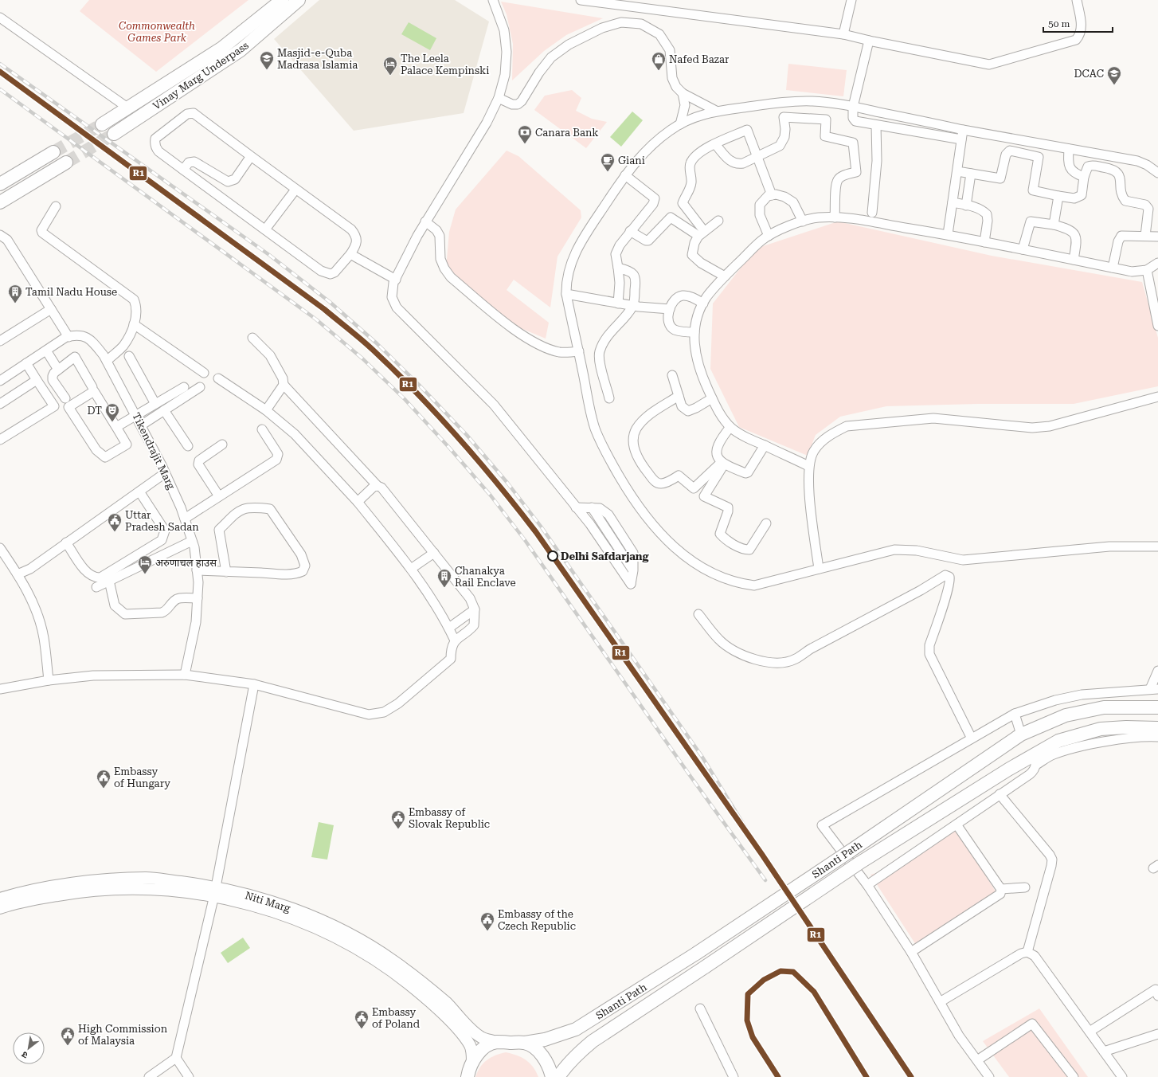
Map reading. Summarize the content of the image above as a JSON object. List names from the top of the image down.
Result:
{
  "streets": {
    "main road": ["Vinay Marg Underpass", "Shanti Path"],
    "street": ["Tikendrajit Marg", "Niti Marg"]
  },
  "crossings": [
    ["Shanti Path", "Niti Marg"]
  ],
  "parks": ["Commonwealth Games Park"],
  "places": {
    "school or university": ["Masjid-e-Quba Madrasa Islamia", "DCAC"],
    "shop": ["Nafed Bazar"],
    "hotel": ["The Leela Palace Kempinski", "अरुणाचल हाउस"],
    "bank": ["Canara Bank"],
    "cafe": ["Giani"],
    "building": ["Tamil Nadu House", "Chanakya Rail Enclave"],
    "theatre": ["DT"],
    "public building": [
      "Uttar Pradesh Sadan",
      "Embassy of Hungary",
      "Embassy of Slovak Republic",
      "Embassy of the Czech Republic",
      "Embassy of Poland",
      "High Commission of Malaysia"
    ],
    "other": ["Delhi Safdarjang"]
  },
  "lines": ["transit line R1"],
  "scale_bar": "50 m",
  "north": "bottom left"
}
